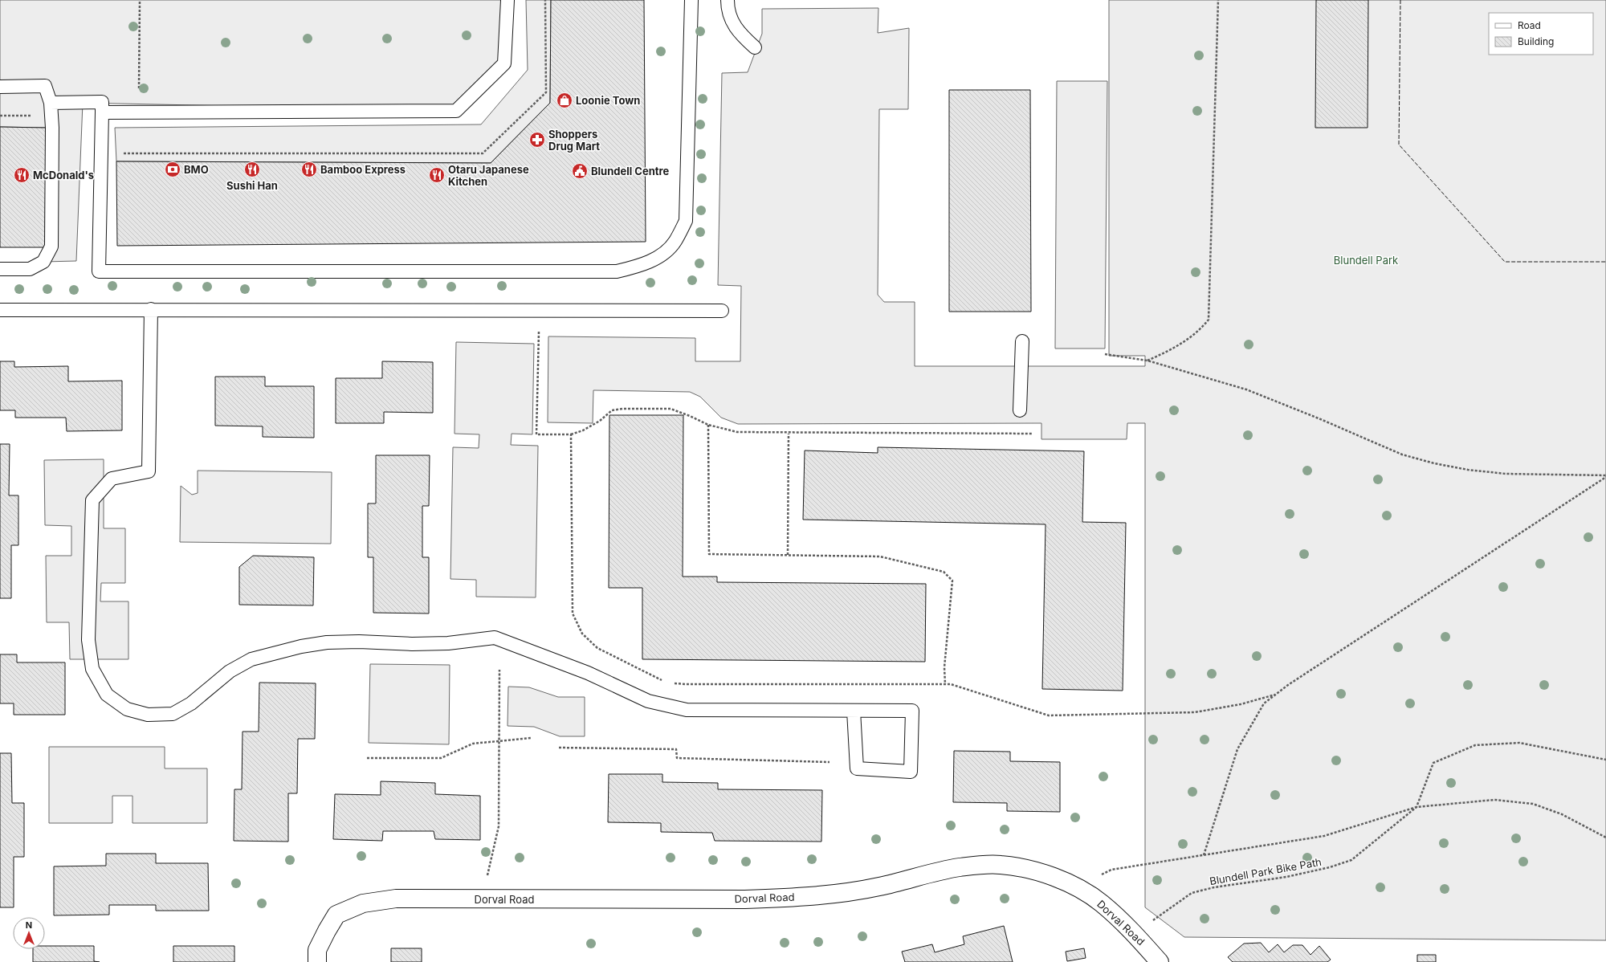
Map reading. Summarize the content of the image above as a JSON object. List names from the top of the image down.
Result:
{
  "streets": {
    "street": ["Dorval Road"],
    "path": ["Blundell Park Bike Path"]
  },
  "crossings": [
    ["Blundell Park Bike Path", "Dorval Road"]
  ],
  "parks": ["Blundell Park"],
  "places": {
    "shop": ["Loonie Town"],
    "pharmacy": ["Shoppers Drug Mart"],
    "bank": ["BMO"],
    "restaurant": [
      "Sushi Han",
      "Bamboo Express",
      "McDonald's",
      "Otaru Japanese Kitchen"
    ],
    "public building": ["Blundell Centre"]
  },
  "legend": ["Road", "Building"],
  "north": "top"
}
